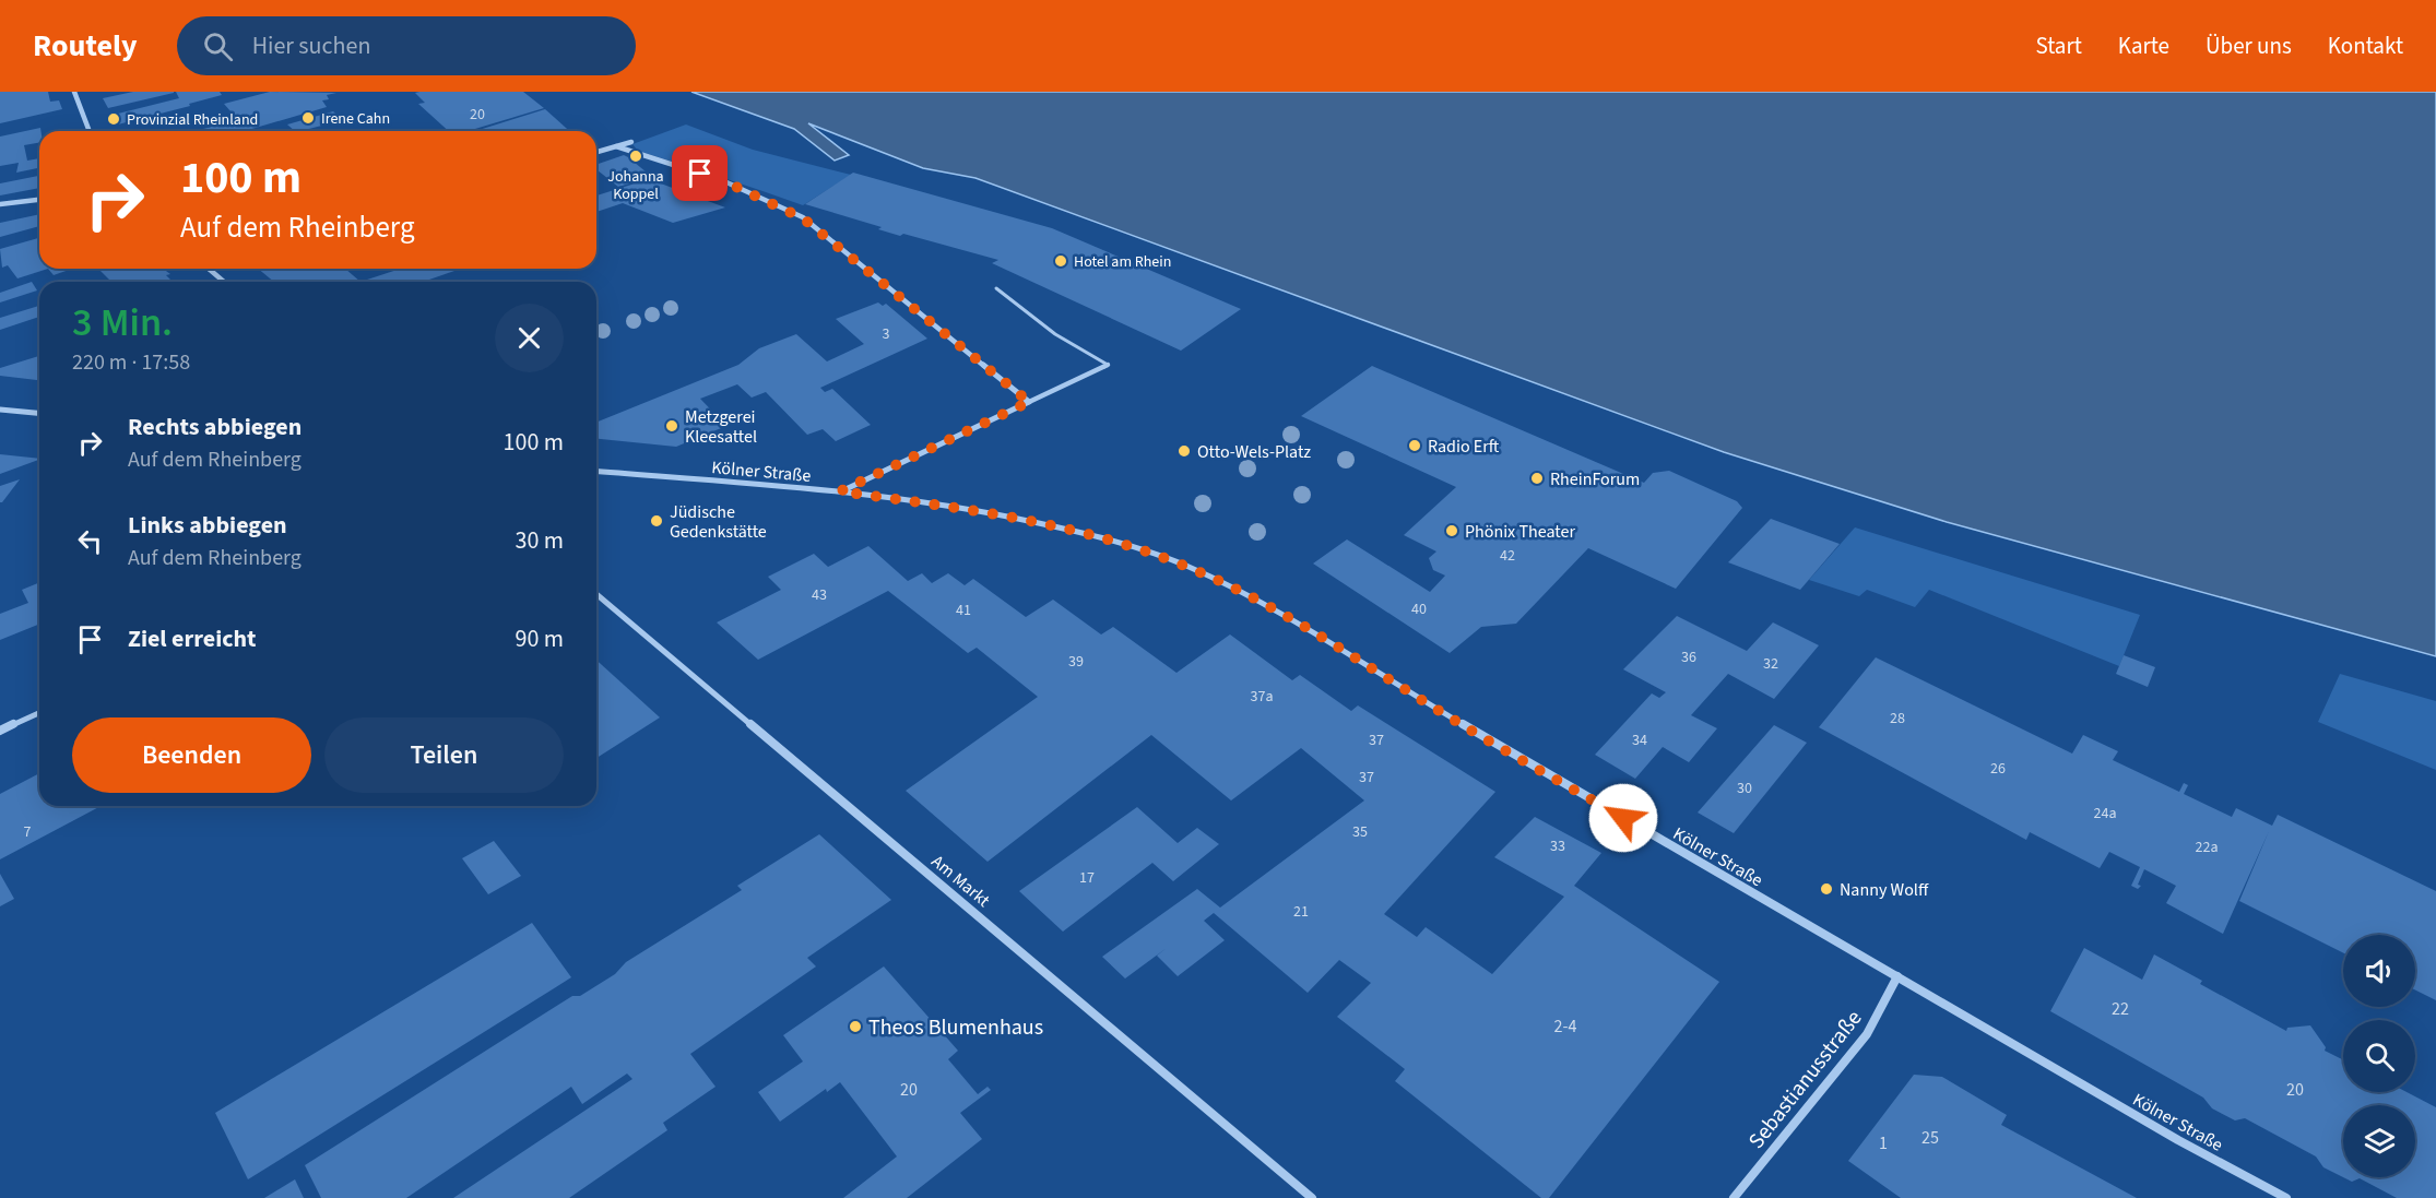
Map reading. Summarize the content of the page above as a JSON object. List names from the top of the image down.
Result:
{
  "streets": {
    "street": ["Kölner Straße", "Am Markt", "Sebastianusstraße"]
  },
  "crossings": [
    ["Kölner Straße", "Sebastianusstraße"]
  ],
  "places": [
    "Irene Cahn",
    "Provinzial Rheinland",
    "Johanna Koppel",
    "Hotel am Rhein",
    "Metzgerei Kleesattel",
    "Radio Erft",
    "Otto-Wels-Platz",
    "RheinForum",
    "Jüdische Gedenkstätte",
    "Phönix Theater",
    "Nanny Wolff",
    "Theos Blumenhaus"
  ],
  "house_numbers": [
    "20",
    "3",
    "42",
    "43",
    "40",
    "41",
    "36",
    "39",
    "32",
    "37a",
    "28",
    "37",
    "34",
    "26",
    "37",
    "30",
    "24a",
    "7",
    "35",
    "33",
    "22a",
    "17",
    "21",
    "22",
    "2-4",
    "20",
    "20",
    "25",
    "1"
  ],
  "page": {
    "header": "Routely",
    "search": "Hier suchen",
    "nav": [
      "Start",
      "Karte",
      "Über uns",
      "Kontakt"
    ],
    "turn": ["100 m", "Auf dem Rheinberg"],
    "heading": ["3 Min.", "220 m · 17:58"],
    "list": [
      {
        "name": "Rechts abbiegen",
        "note": "Auf dem Rheinberg",
        "value": "100 m"
      },
      {
        "name": "Links abbiegen",
        "note": "Auf dem Rheinberg",
        "value": "30 m"
      },
      {
        "name": "Ziel erreicht",
        "value": "90 m"
      }
    ],
    "buttons": ["Beenden", "Teilen"]
  }
}
